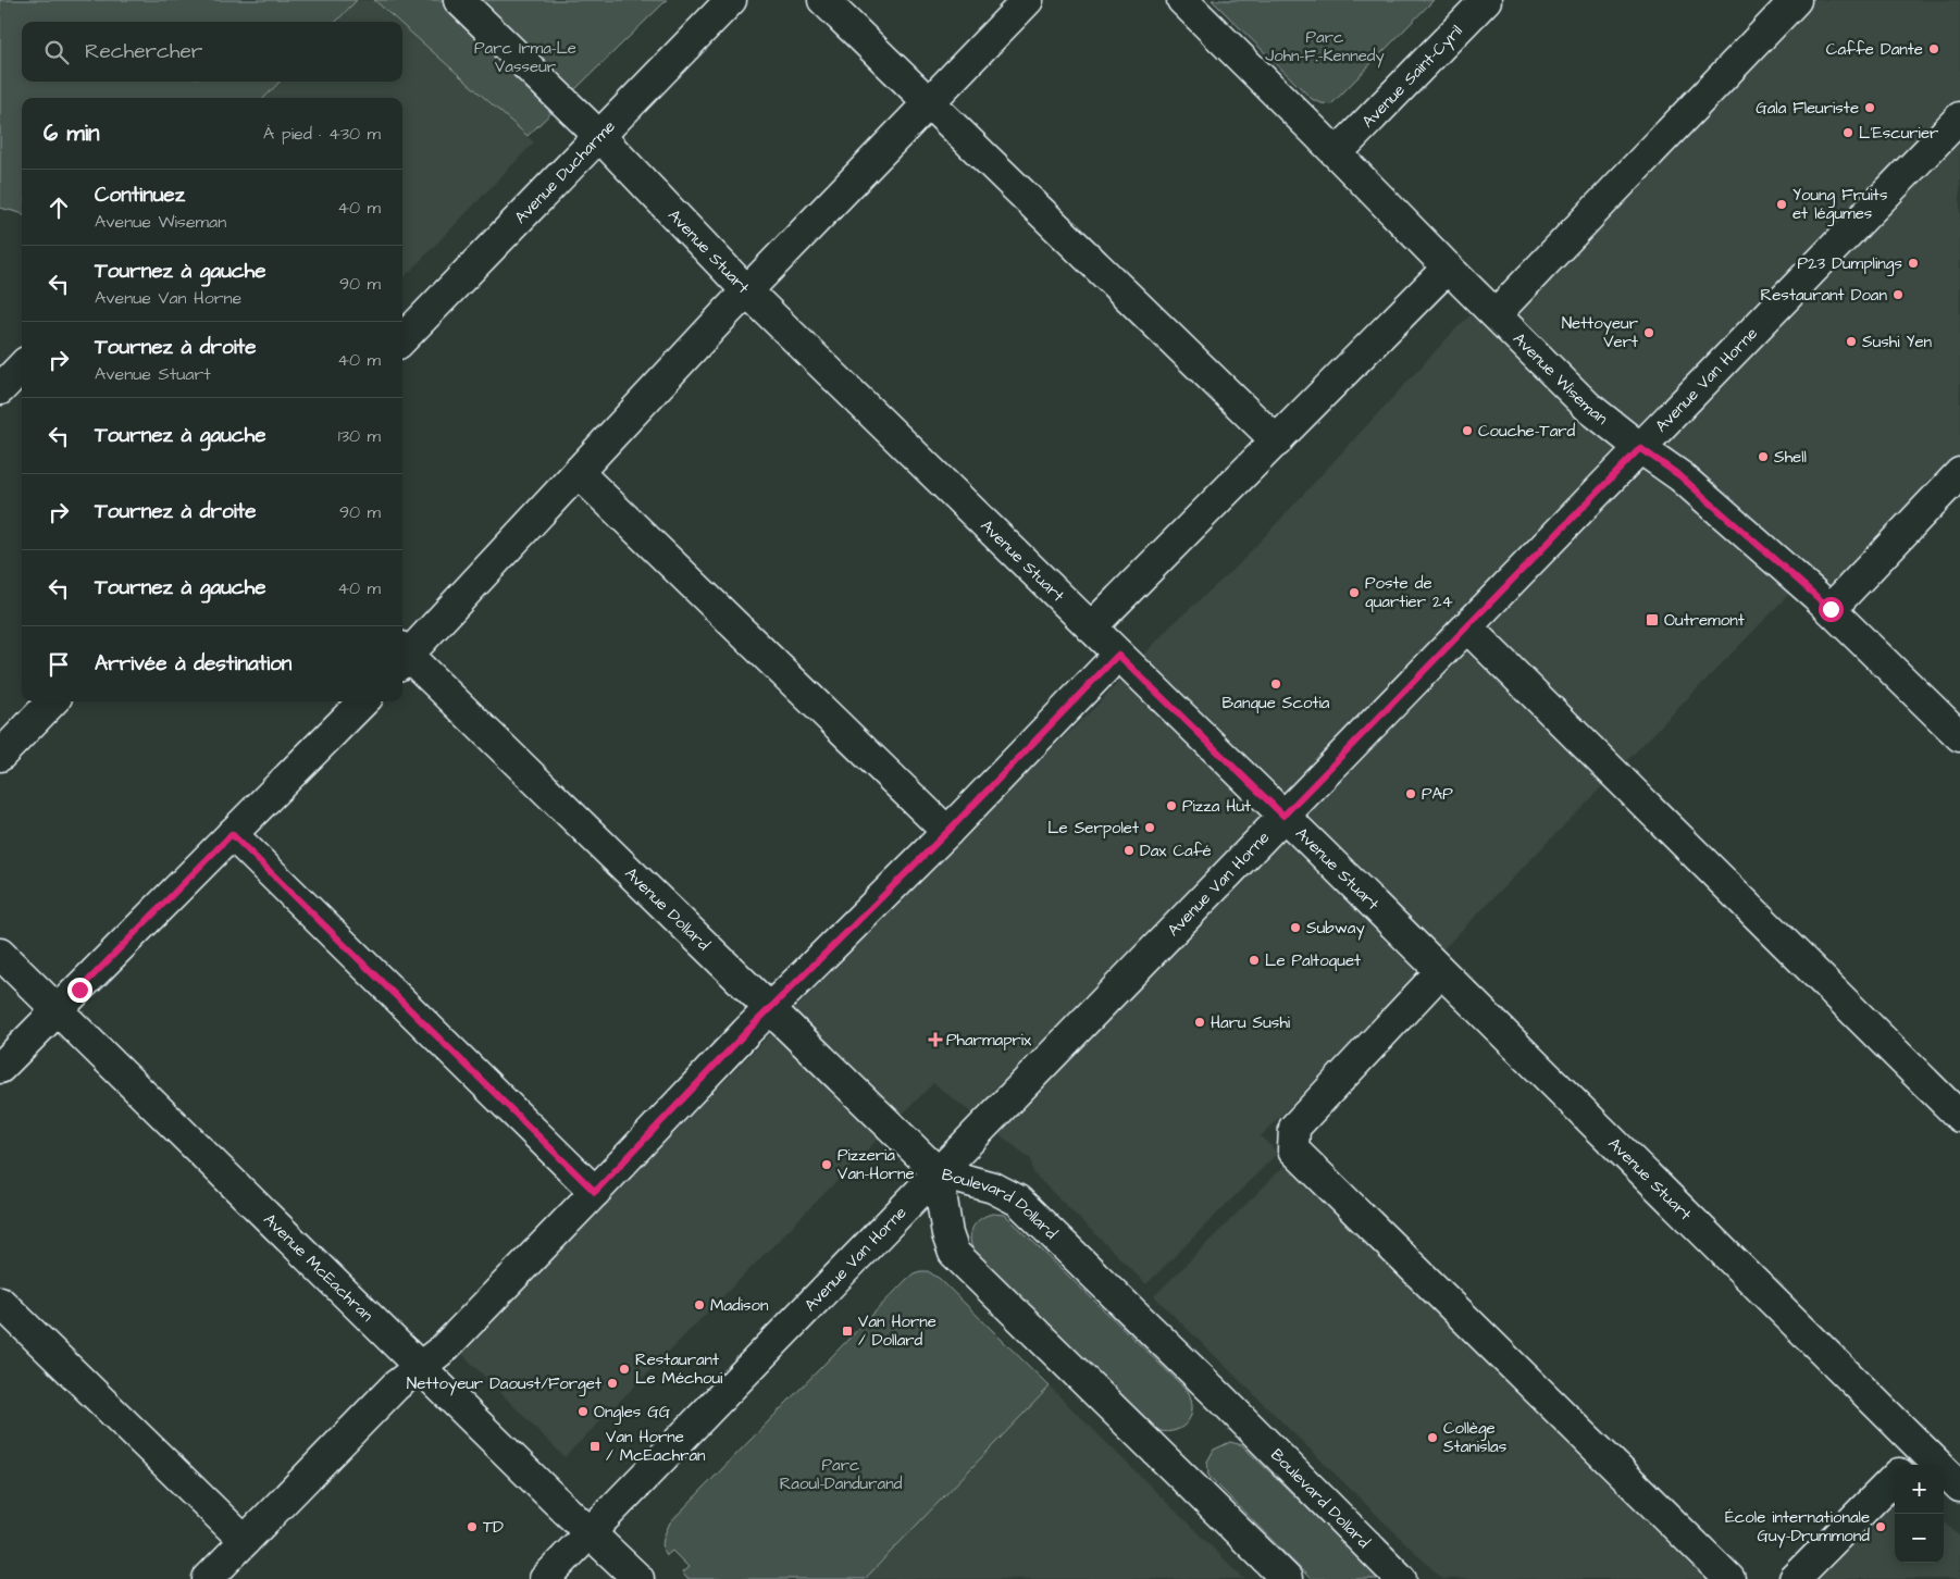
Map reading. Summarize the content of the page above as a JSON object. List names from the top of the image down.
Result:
{
  "streets": {
    "street": [
      "Avenue Saint-Cyril",
      "Avenue Ducharme",
      "Avenue Stuart",
      "Avenue Wiseman",
      "Avenue Van Horne",
      "Avenue Dollard",
      "Boulevard Dollard",
      "Avenue McEachran"
    ]
  },
  "crossings": [
    ["Avenue Saint-Cyril", "Avenue Wiseman"],
    ["Avenue Ducharme", "Avenue Stuart"],
    ["Avenue Stuart", "Avenue Van Horne"],
    ["Avenue Wiseman", "Avenue Van Horne"],
    ["Avenue Van Horne", "Avenue Dollard"],
    ["Avenue Van Horne", "Boulevard Dollard"],
    ["Avenue Van Horne", "Avenue McEachran"],
    ["Avenue Dollard", "Boulevard Dollard"]
  ],
  "parks": ["Parc John-F.-Kennedy", "Parc Irma-Le Vasseur", "Parc Raoul-Dandurand"],
  "places": {
    "other": [
      "Caffe Dante",
      "Gala Fleuriste",
      "L'Escurier",
      "Young Fruits et légumes",
      "P23 Dumplings",
      "Restaurant Doan",
      "Nettoyeur Vert",
      "Sushi Yen",
      "Couche-Tard",
      "Shell",
      "Poste de quartier 24",
      "Banque Scotia",
      "PAP",
      "Pizza Hut",
      "Le Serpolet",
      "Dax Café",
      "Subway",
      "Le Paltoquet",
      "Haru Sushi",
      "Pizzeria Van-Horne",
      "Madison",
      "Restaurant Le Méchoui",
      "Nettoyeur Daoust/Forget",
      "Ongles GG",
      "Collège Stanislas",
      "TD",
      "École internationale Guy-Drummond"
    ],
    "transit": ["Outremont", "Van Horne / Dollard", "Van Horne / McEachran"],
    "health": ["Pharmaprix"]
  },
  "page": {
    "search": "Rechercher",
    "heading": ["6 min", "À pied · 430 m"],
    "list": [
      ["Continuez", "Avenue Wiseman", "40 m"],
      ["Tournez à gauche", "Avenue Van Horne", "90 m"],
      ["Tournez à droite", "Avenue Stuart", "40 m"],
      ["Tournez à gauche", "130 m"],
      ["Tournez à droite", "90 m"],
      ["Tournez à gauche", "40 m"],
      "Arrivée à destination"
    ],
    "map_buttons": ["+", "−"]
  }
}
